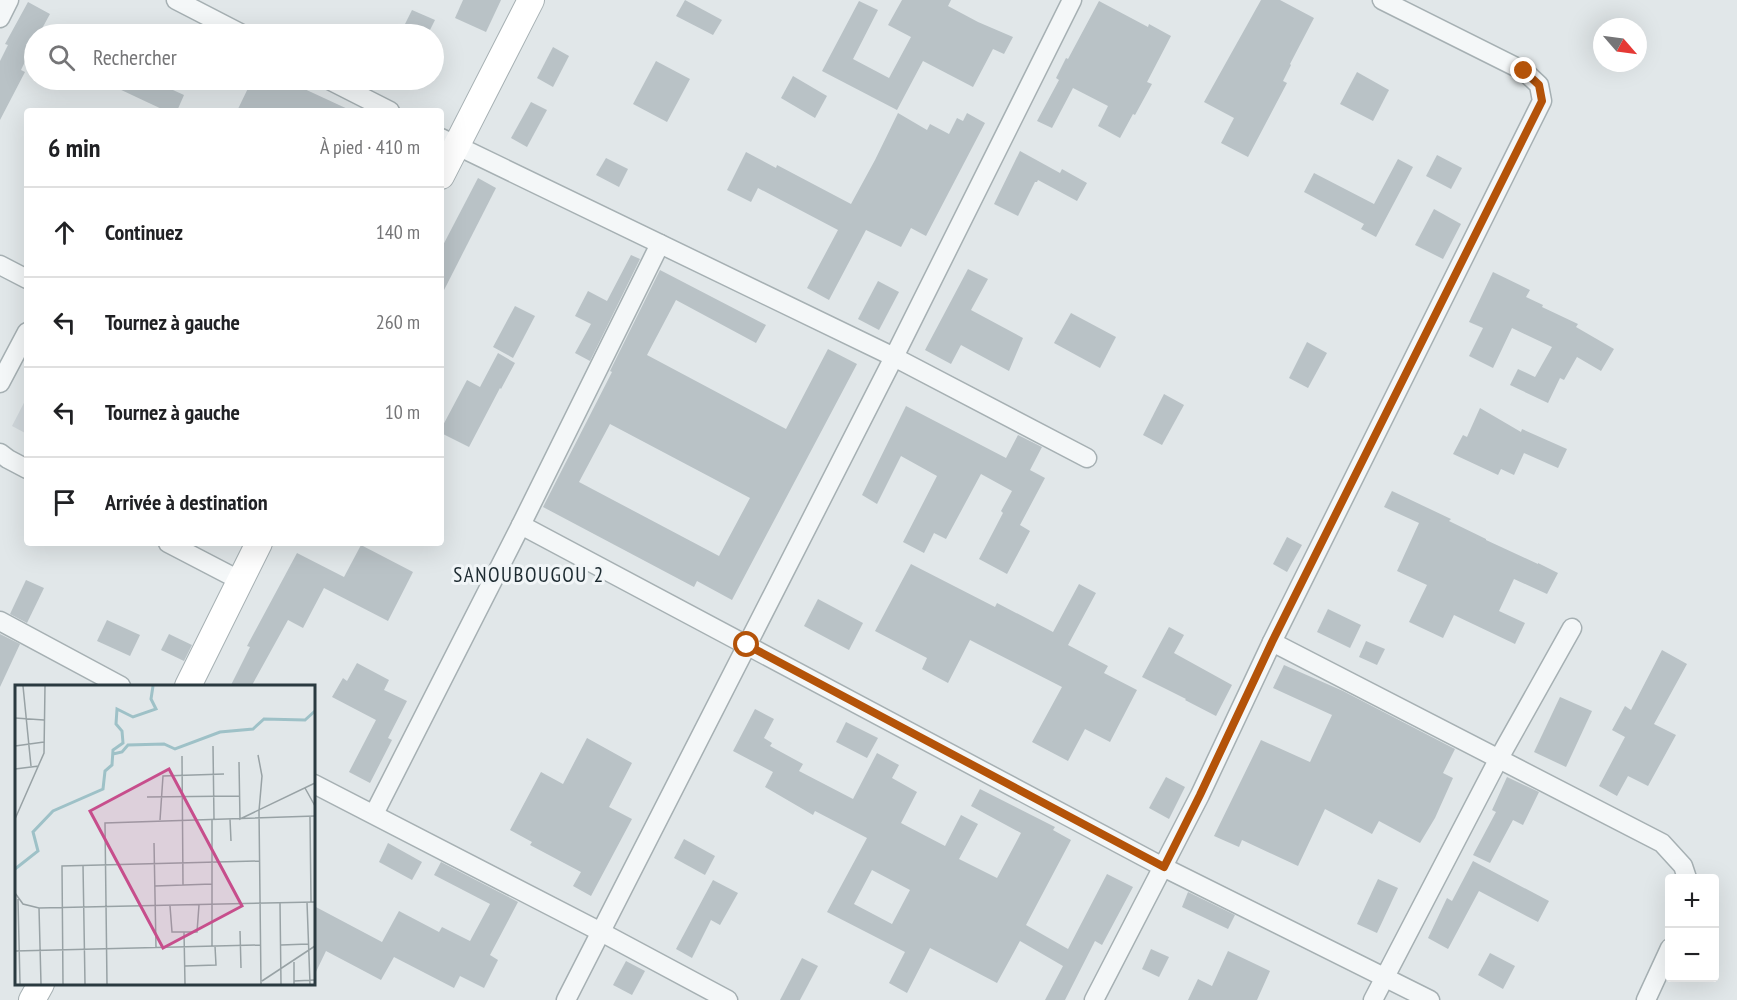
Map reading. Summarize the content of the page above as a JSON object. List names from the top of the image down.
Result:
{
  "districts": ["SANOUBOUGOU 2"],
  "north": "bottom right",
  "page": {
    "search": "Rechercher",
    "heading": ["6 min", "À pied · 410 m"],
    "list": [
      ["Continuez", "140 m"],
      ["Tournez à gauche", "260 m"],
      ["Tournez à gauche", "10 m"],
      "Arrivée à destination"
    ],
    "map_buttons": ["+", "−"]
  }
}
